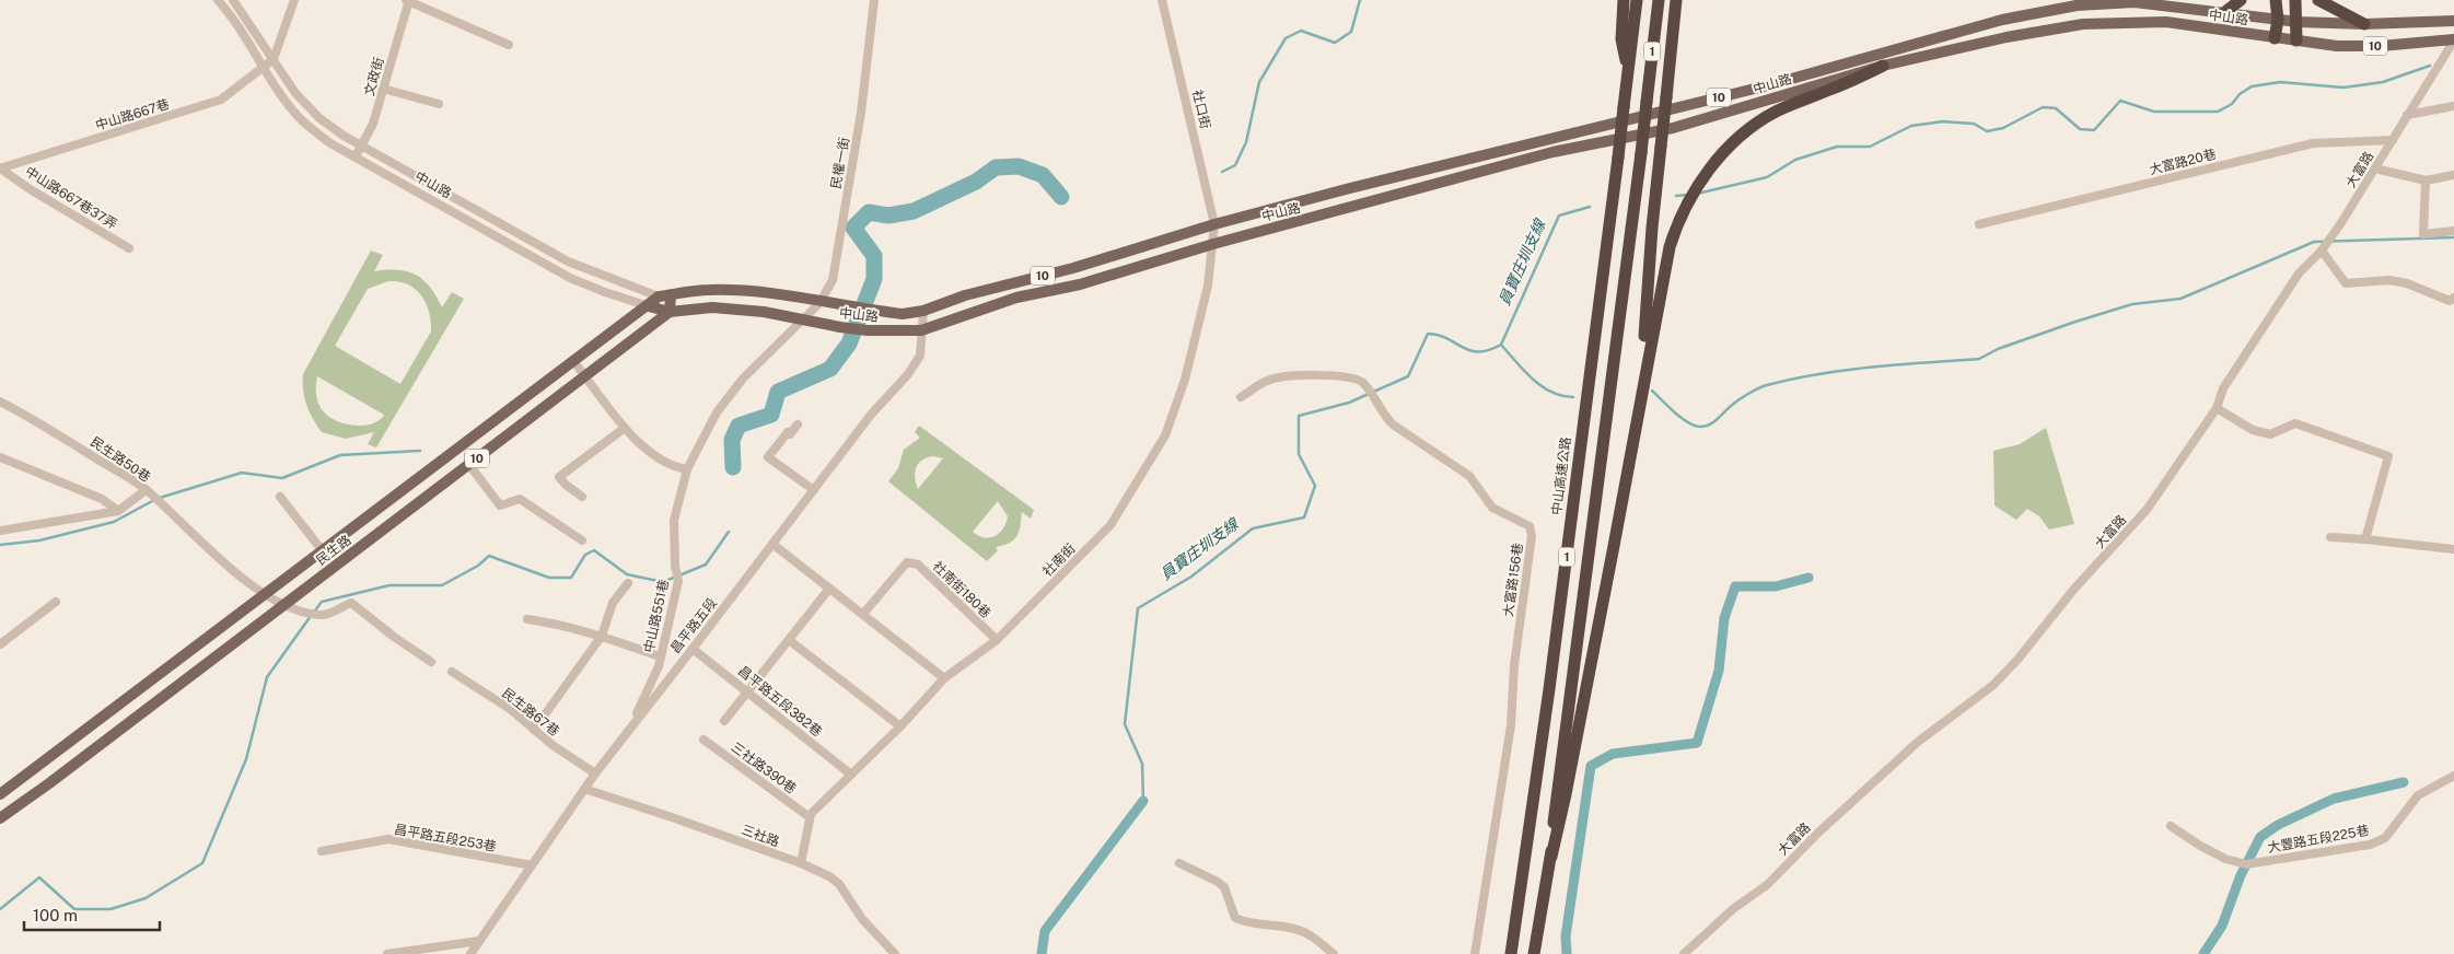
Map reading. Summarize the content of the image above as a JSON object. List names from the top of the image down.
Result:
{
  "streets": {
    "highway": ["1", "中山高速公路"],
    "main road": ["中山路", "10", "民生路"],
    "street": [
      "文政街",
      "社口街",
      "中山路667巷",
      "大富路20巷",
      "民權一街",
      "大富路",
      "中山路667巷37弄",
      "民生路50巷",
      "社南街",
      "大富路156巷",
      "社南街180巷",
      "中山路551巷",
      "昌平路五段",
      "昌平路五段382巷",
      "民生路67巷",
      "三社路390巷",
      "三社路",
      "昌平路五段253巷",
      "大豐路五段225巷"
    ]
  },
  "crossings": [
    ["中山路", "文政街"],
    ["中山路", "社口街"],
    ["中山路", "中山路667巷"],
    ["中山路", "民權一街"],
    ["中山路", "大富路"],
    ["中山路", "民生路"],
    ["中山路", "社南街"],
    ["中山路", "中山路551巷"],
    ["中山路", "昌平路五段"],
    ["社口街", "社南街"],
    ["中山路667巷", "中山路667巷37弄"],
    ["大富路20巷", "大富路"],
    ["民權一街", "中山路551巷"],
    ["民生路50巷", "民生路"],
    ["社南街", "社南街180巷"],
    ["社南街", "昌平路五段382巷"],
    ["社南街", "三社路390巷"],
    ["中山路551巷", "昌平路五段"],
    ["昌平路五段", "昌平路五段382巷"],
    ["昌平路五段", "民生路67巷"],
    ["昌平路五段", "三社路"],
    ["昌平路五段", "昌平路五段253巷"]
  ],
  "water": ["員寶庄圳支線"],
  "scale_bar": "100 m"
}
